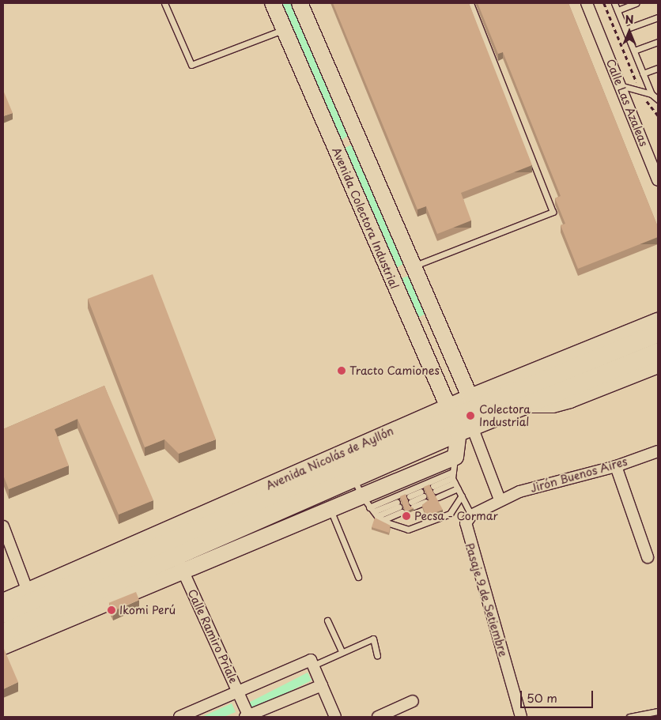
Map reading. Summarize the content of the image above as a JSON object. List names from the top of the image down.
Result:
{
  "streets": {
    "main road": ["Avenida Colectora Industrial", "Avenida Nicolás de Ayllón"],
    "street": [
      "Calle Las Azaleas",
      "Jirón Buenos Aires",
      "Pasaje 9 de Setiembre",
      "Calle Ramiro Priale"
    ]
  },
  "crossings": [
    ["Avenida Colectora Industrial", "Avenida Nicolás de Ayllón"],
    ["Avenida Nicolás de Ayllón", "Calle Ramiro Priale"]
  ],
  "places": [
    "Tracto Camiones",
    "Colectora Industrial",
    "Pecsa - Cormar",
    "Ikomi Perú"
  ],
  "scale_bar": "50 m",
  "north": "top"
}
